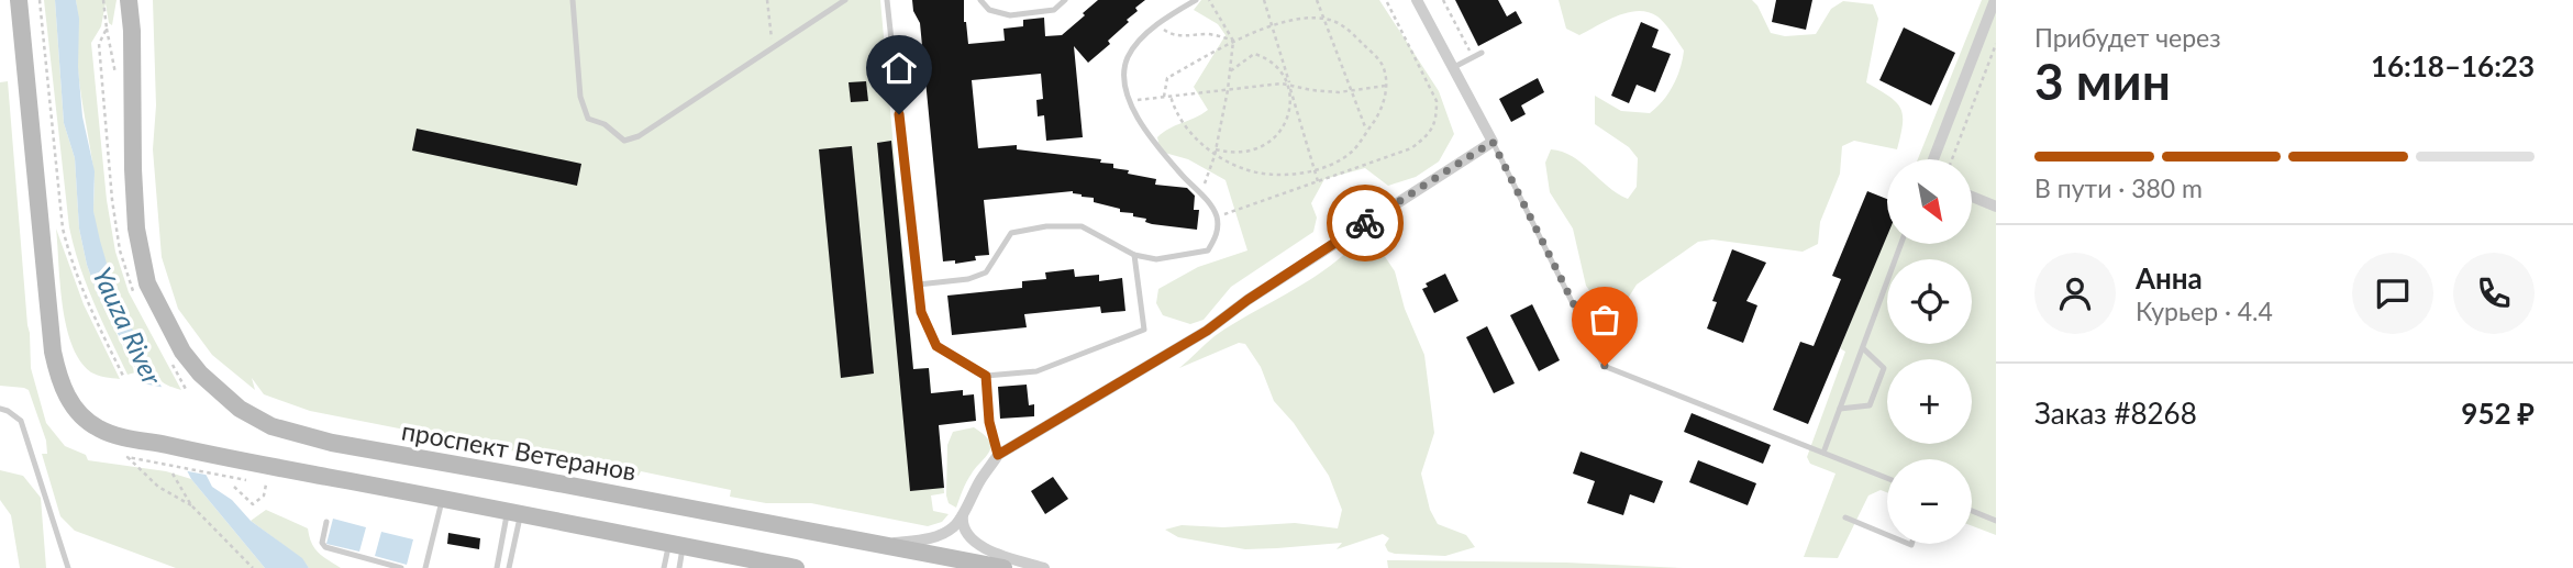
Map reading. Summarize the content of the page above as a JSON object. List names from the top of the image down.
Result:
{
  "streets": {
    "main road": ["проспект Ветеранов"]
  },
  "water": ["Yauza River"],
  "north": "bottom right",
  "page": {
    "heading": ["3 мин", "Прибудет через", "16:18–16:23"],
    "panel": [
      "Анна",
      "Курьер · 4.4",
      "Заказ #8268",
      "952 ₽"
    ],
    "bar": "В пути · 380 m",
    "map_buttons": ["+", "−"]
  }
}
